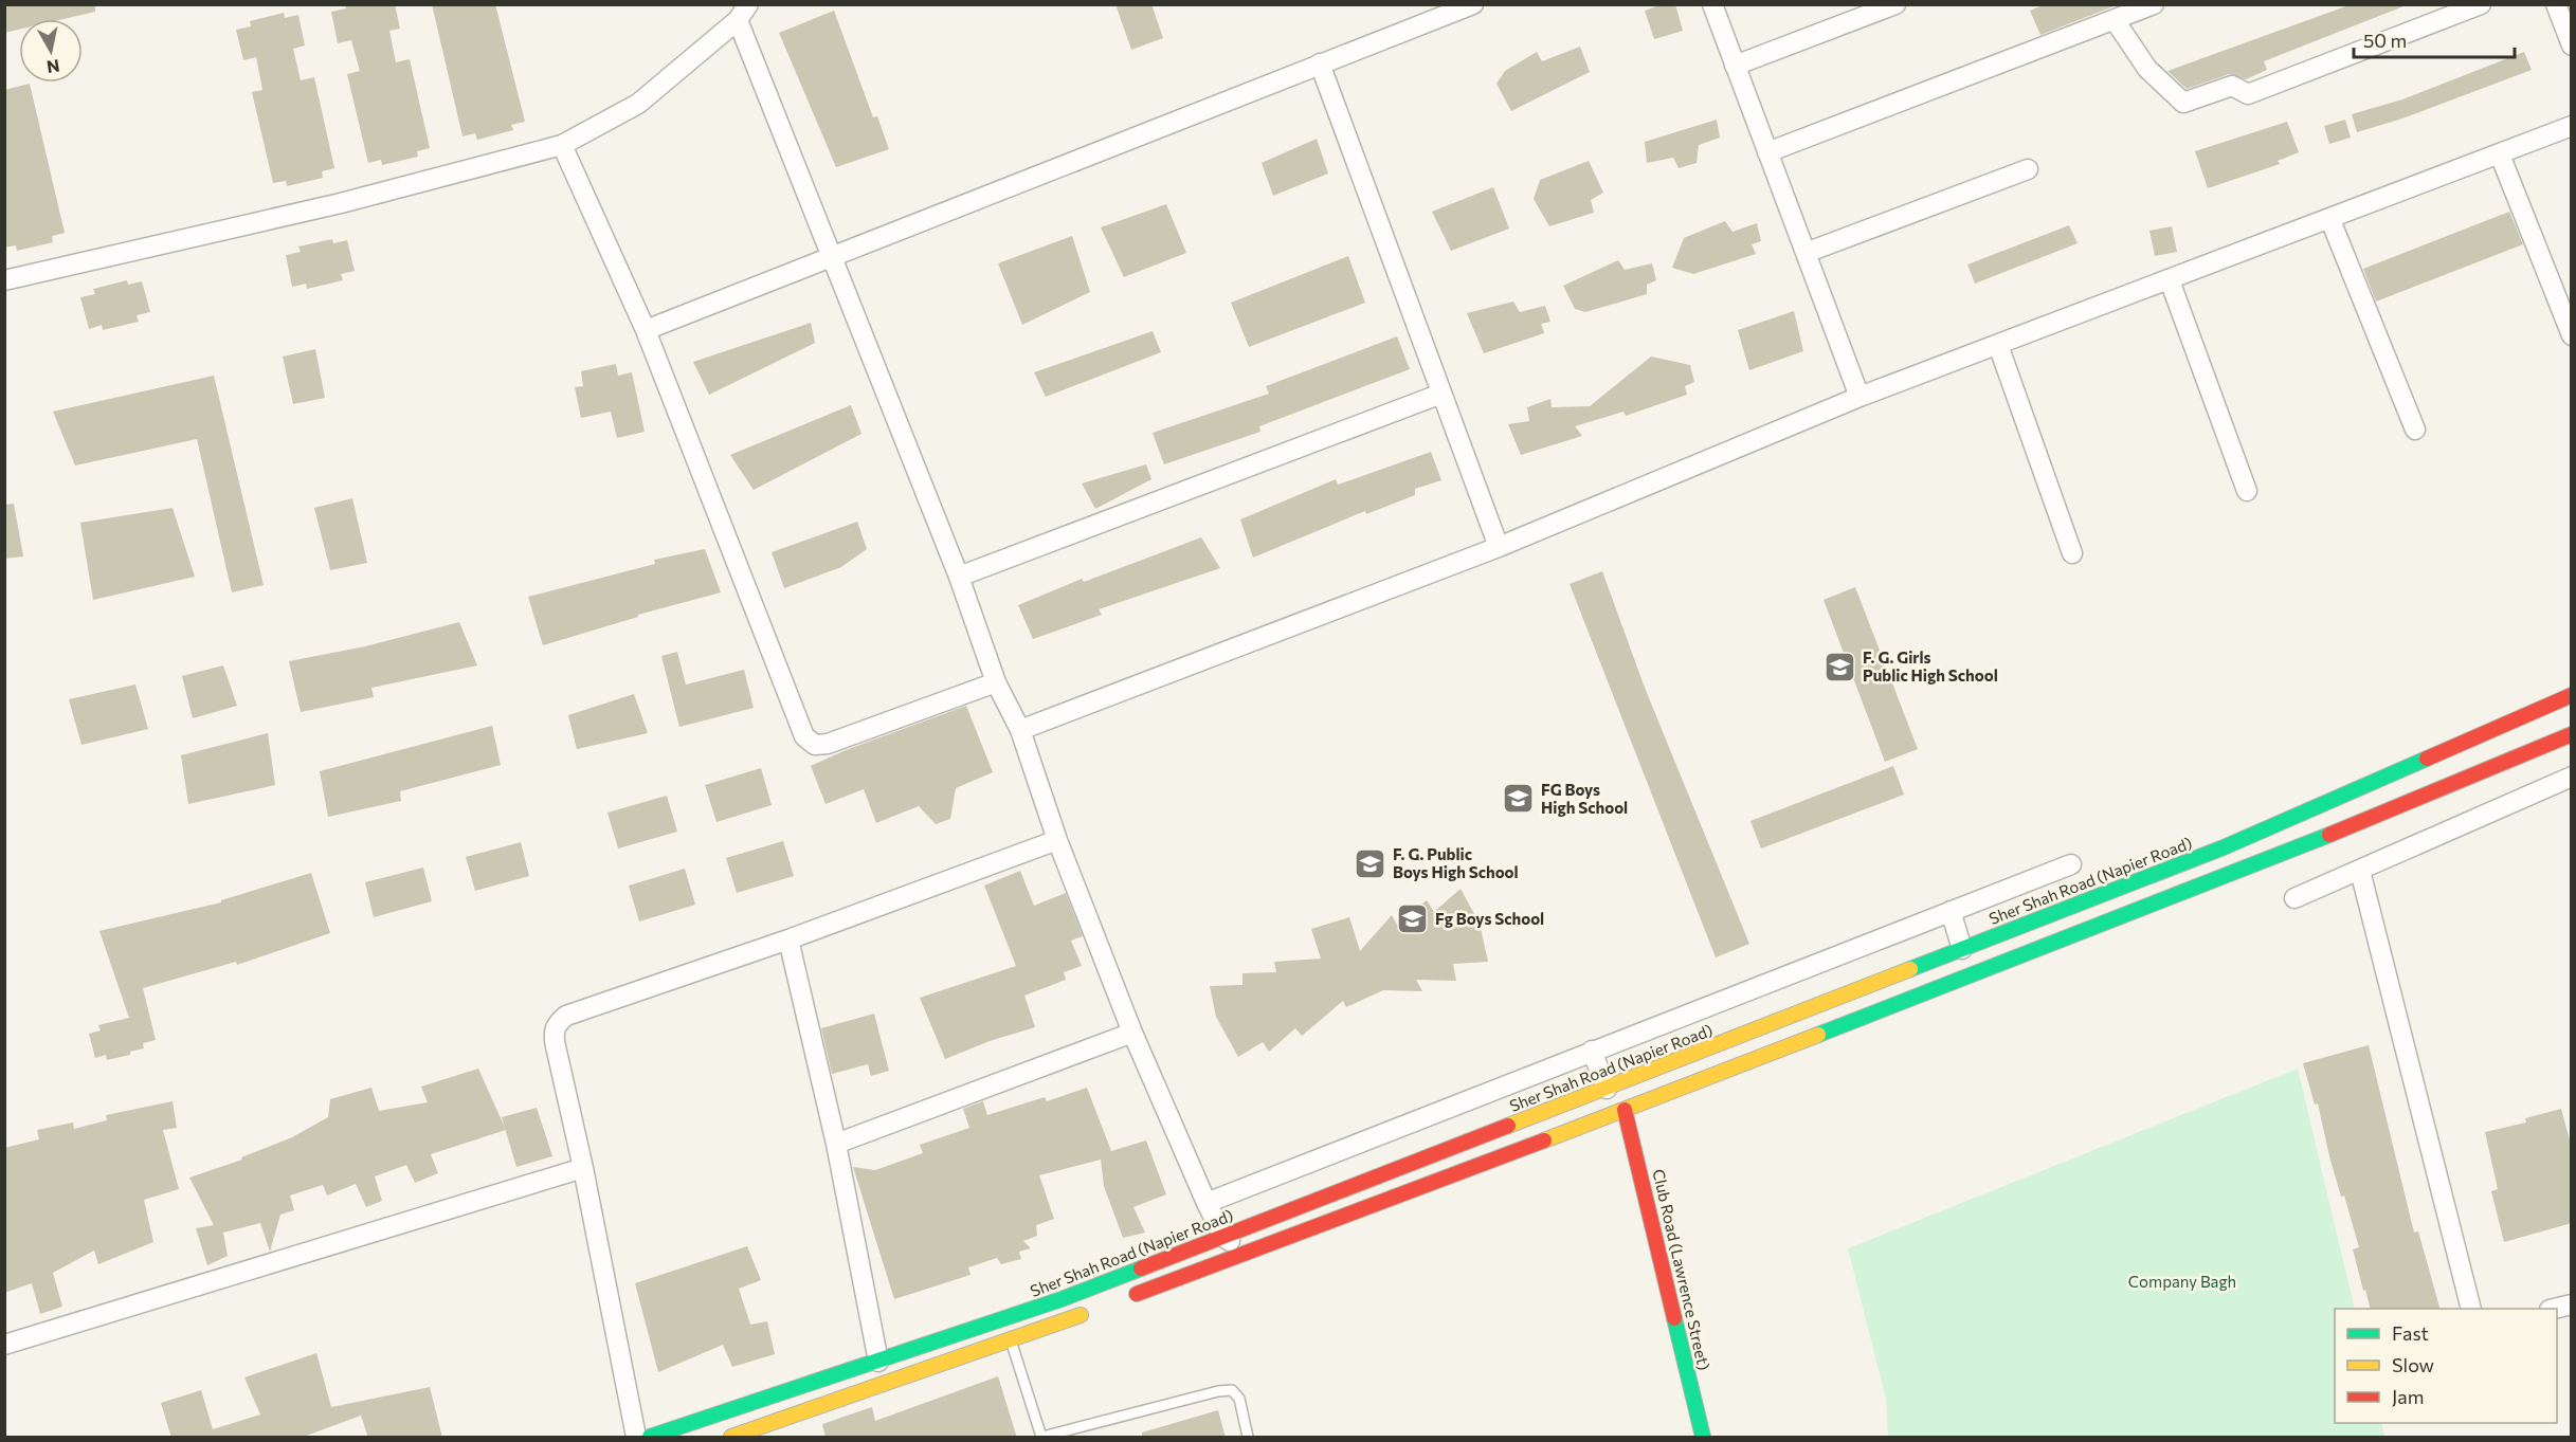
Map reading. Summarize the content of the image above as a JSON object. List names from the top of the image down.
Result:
{
  "streets": {
    "main road": ["Sher Shah Road (Napier Road)", "Club Road (Lawrence Street)"]
  },
  "parks": ["Company Bagh"],
  "places": {
    "school or university": [
      "F. G. Girls Public High School",
      "FG Boys High School",
      "F. G. Public Boys High School",
      "Fg Boys School"
    ]
  },
  "legend": ["Fast", "Slow", "Jam"],
  "scale_bar": "50 m",
  "north": "bottom"
}
